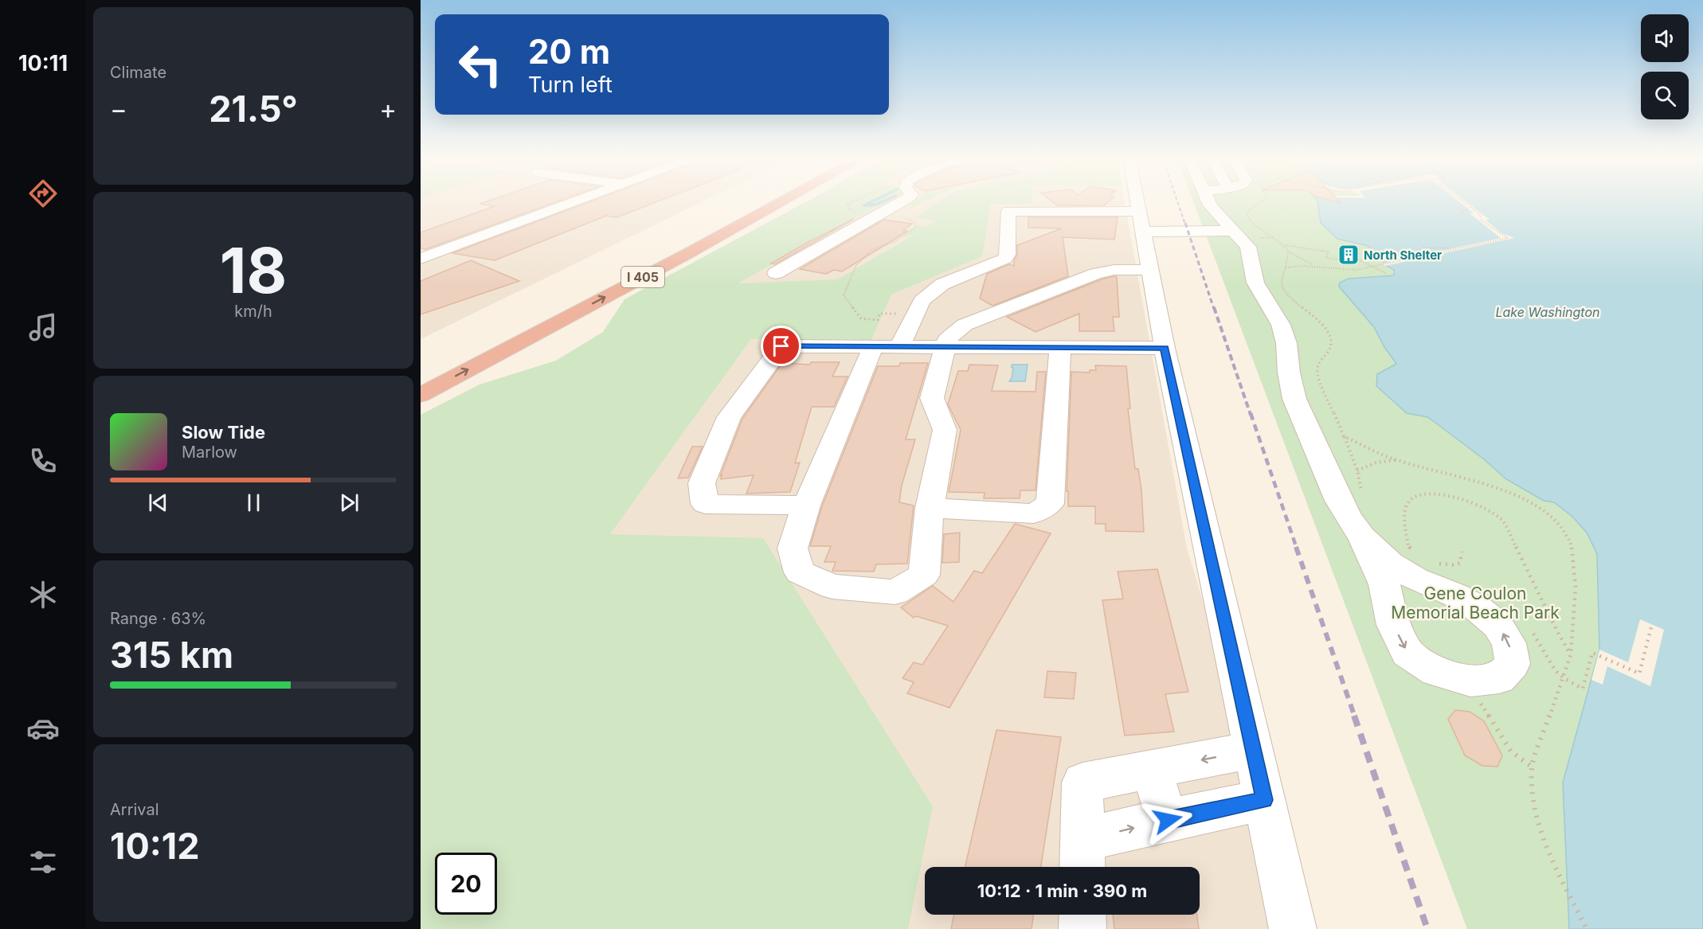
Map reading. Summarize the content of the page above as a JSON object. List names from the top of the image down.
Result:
{
  "streets": {
    "highway": ["I 405"]
  },
  "water": ["Lake Washington"],
  "parks": ["Gene Coulon Memorial Beach Park"],
  "places": {
    "building": ["North Shelter"]
  },
  "page": {
    "tabs": "10:11",
    "tile": [
      "Climate",
      ["18", "km/h"],
      ["Range · 63%", "315 km"],
      ["Arrival", "10:12"]
    ],
    "turn": ["20 m", "Turn left"],
    "heat": ["−", "21.5°", "+"],
    "song": ["Slow Tide", "Marlow"],
    "limit": "20",
    "trip": "10:12 · 1 min · 390 m"
  }
}
